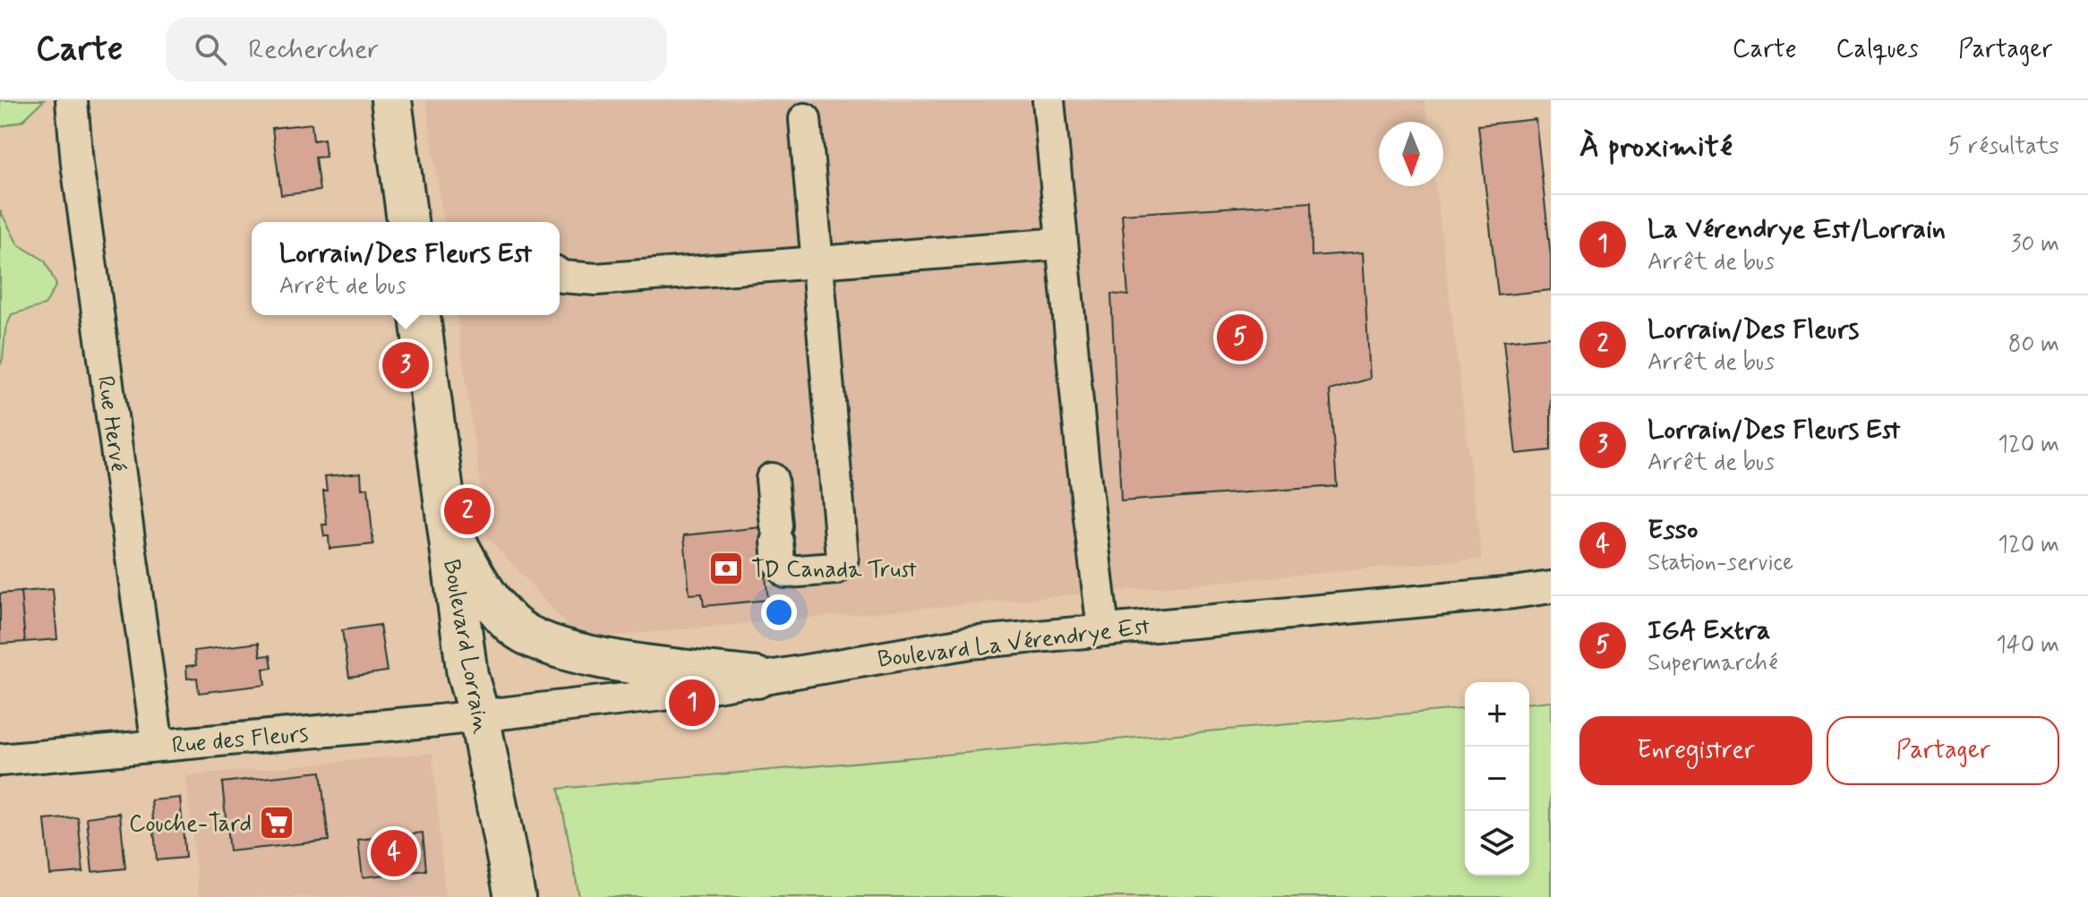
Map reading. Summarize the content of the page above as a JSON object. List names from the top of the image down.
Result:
{
  "streets": {
    "main road": ["Boulevard Lorrain"],
    "street": ["Rue Hervé", "Boulevard La Vérendrye Est", "Rue des Fleurs"]
  },
  "crossings": [
    ["Rue Hervé", "Rue des Fleurs"],
    ["Boulevard La Vérendrye Est", "Boulevard Lorrain"],
    ["Boulevard La Vérendrye Est", "Rue des Fleurs"],
    ["Boulevard Lorrain", "Rue des Fleurs"]
  ],
  "places": {
    "bank": ["TD Canada Trust"],
    "supermarket": ["Couche-Tard"]
  },
  "north": "bottom",
  "page": {
    "header": "Carte",
    "search": "Rechercher",
    "nav": ["Carte", "Calques", "Partager"],
    "heading": ["À proximité", "5 résultats"],
    "list": [
      {
        "mark": "1",
        "name": "La Vérendrye Est/Lorrain",
        "note": "Arrêt de bus",
        "value": "30 m"
      },
      {
        "mark": "2",
        "name": "Lorrain/Des Fleurs",
        "note": "Arrêt de bus",
        "value": "80 m"
      },
      {
        "mark": "3",
        "name": "Lorrain/Des Fleurs Est",
        "note": "Arrêt de bus",
        "value": "120 m"
      },
      {
        "mark": "4",
        "name": "Esso",
        "note": "Station-service",
        "value": "120 m"
      },
      {
        "mark": "5",
        "name": "IGA Extra",
        "note": "Supermarché",
        "value": "140 m"
      }
    ],
    "popup": ["Lorrain/Des Fleurs Est", "Arrêt de bus"],
    "pins": [
      "5",
      "3",
      "2",
      "1",
      "4"
    ],
    "map_buttons": ["+", "−"],
    "buttons": ["Enregistrer", "Partager"]
  }
}
